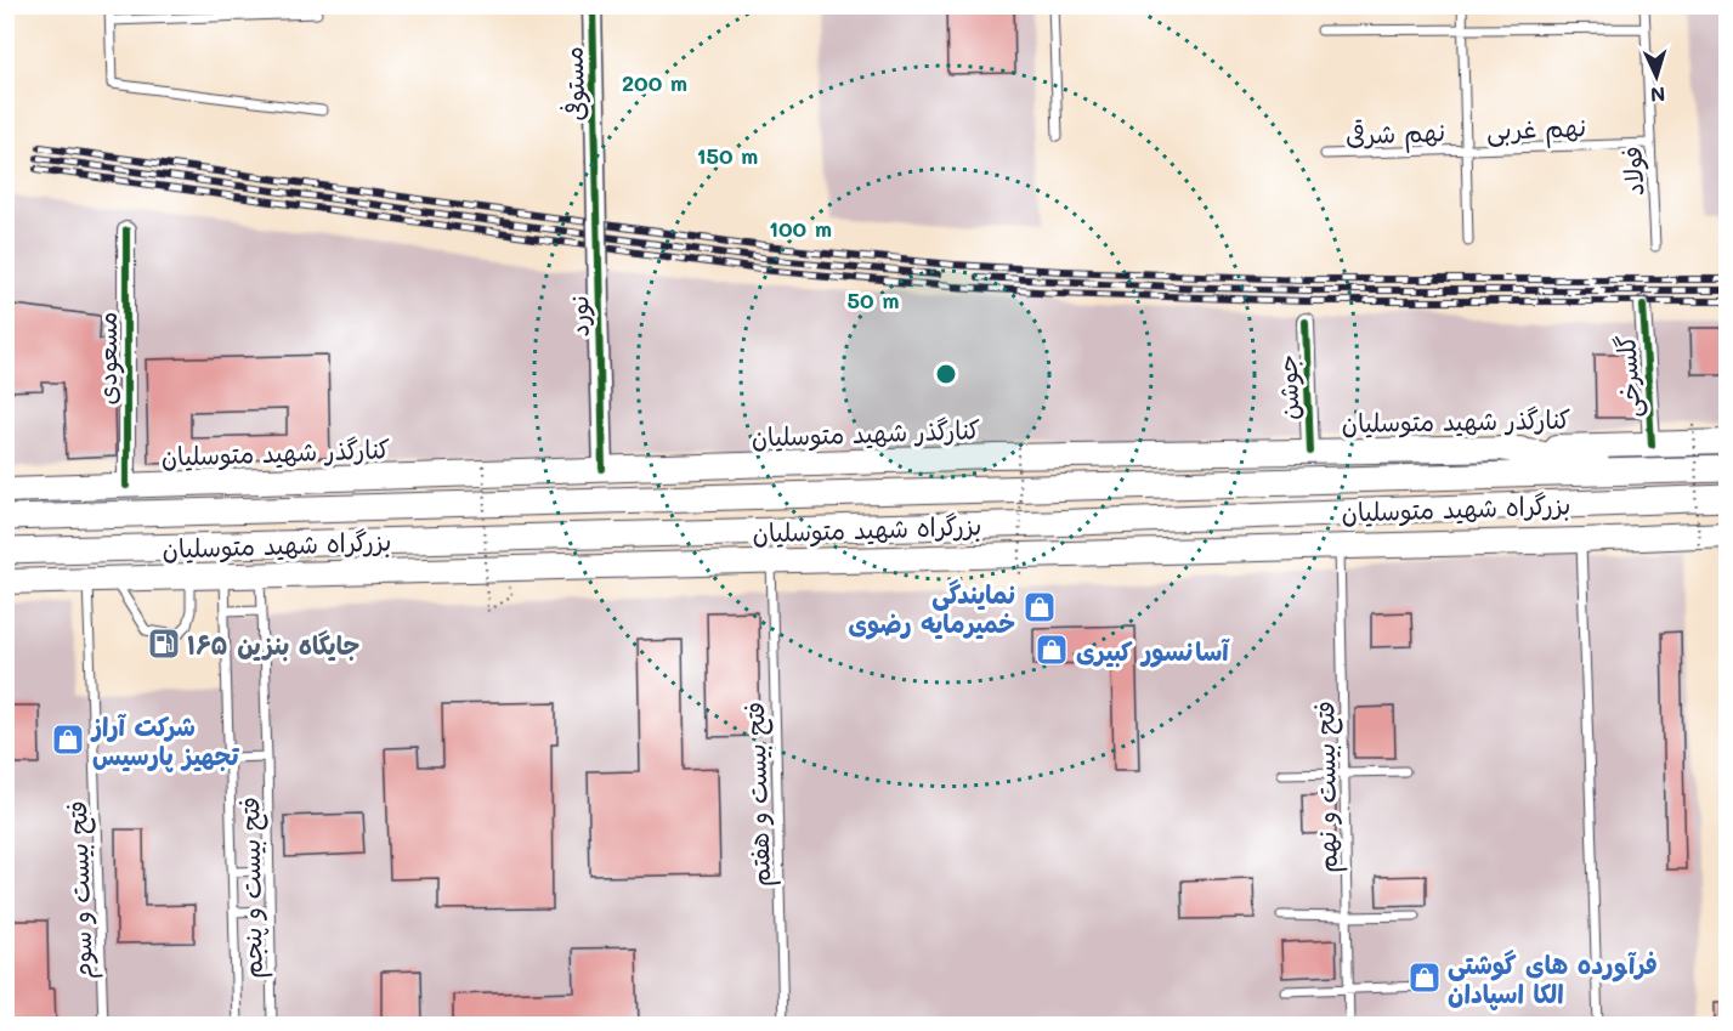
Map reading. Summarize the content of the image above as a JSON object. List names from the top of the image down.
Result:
{
  "streets": {
    "highway": ["بزرگراه شهید متوسلیان"],
    "main road": ["کنارگذر شهید متوسلیان"],
    "street": [
      "مستوفی",
      "نورد",
      "مسعودی",
      "گلسرخی",
      "جوشن"
    ],
    "lane": [
      "نهم غربی",
      "نهم شرقی",
      "فولاد",
      "فتح بیست و نهم",
      "فتح بیست و هفتم",
      "فتح بیست و پنجم",
      "فتح بیست و سوم"
    ]
  },
  "crossings": [
    ["مستوفی", "نورد"],
    ["نهم غربی", "نهم شرقی"],
    ["نهم غربی", "فولاد"],
    ["نورد", "کنارگذر شهید متوسلیان"],
    ["مسعودی", "کنارگذر شهید متوسلیان"],
    ["گلسرخی", "کنارگذر شهید متوسلیان"],
    ["جوشن", "کنارگذر شهید متوسلیان"]
  ],
  "places": {
    "shop": [
      "نمایندگی خمیرمایه رضوی",
      "آسانسور کبیری",
      "شرکت آراز تجهیز پارسیس",
      "فرآورده های گوشتی الکا اسپادان"
    ],
    "fuel station": ["جایگاه بنزین ۱۶۵"]
  },
  "north": "bottom",
  "rings": [
    "200 m",
    "150 m",
    "100 m",
    "50 m"
  ]
}
